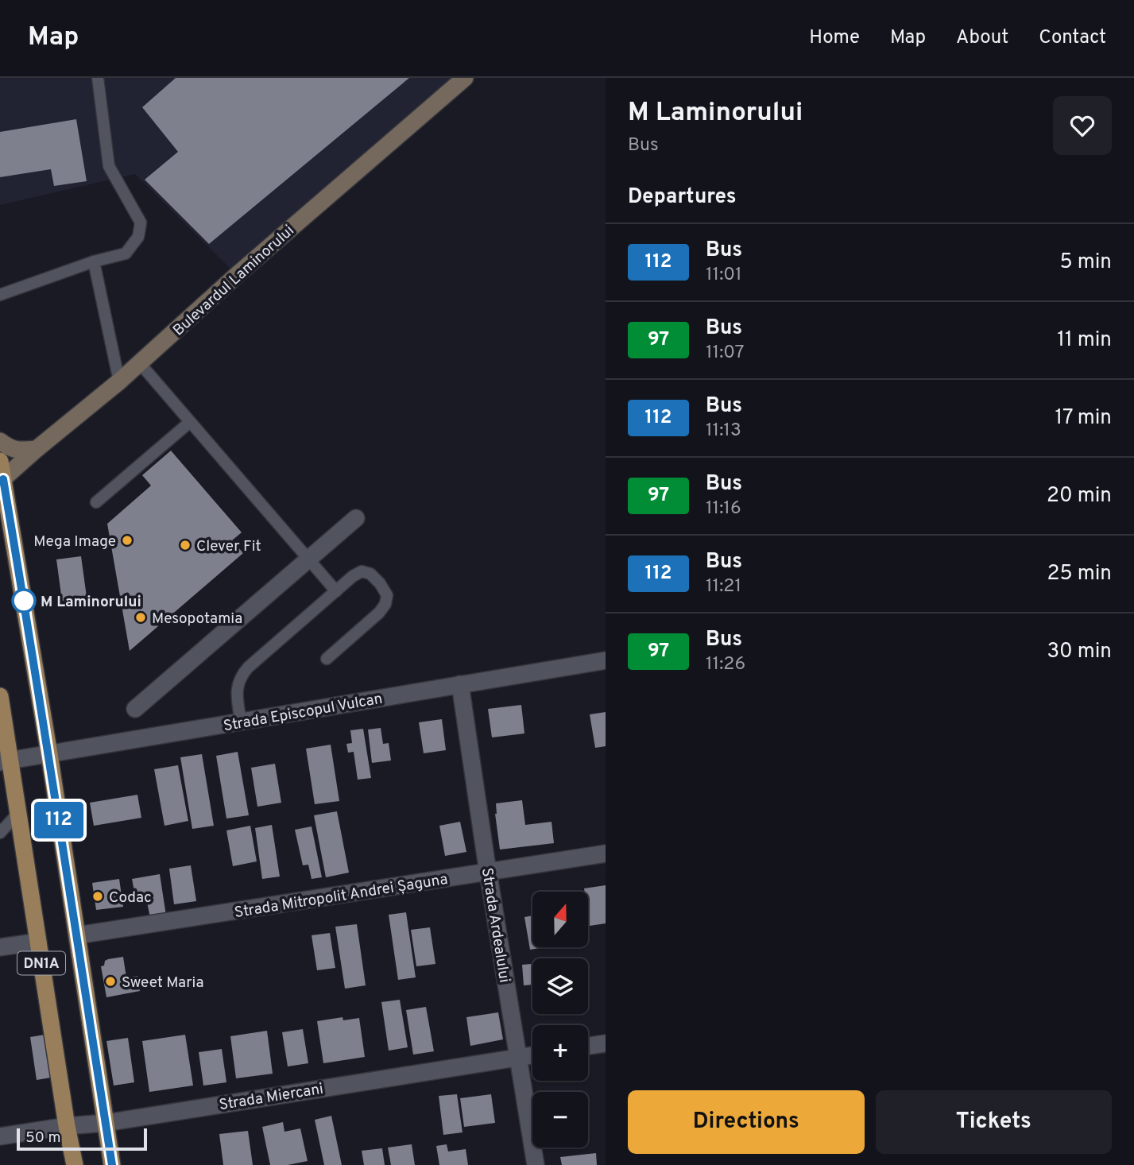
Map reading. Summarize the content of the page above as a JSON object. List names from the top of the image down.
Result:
{
  "streets": {
    "main road": ["DN1A"],
    "street": [
      "Bulevardul Laminorului",
      "Strada Episcopul Vulcan",
      "Strada Mitropolit Andrei Șaguna",
      "Strada Ardealului",
      "Strada Miercani"
    ]
  },
  "crossings": [
    ["Bulevardul Laminorului", "DN1A"],
    ["Strada Episcopul Vulcan", "Strada Ardealului"],
    ["Strada Episcopul Vulcan", "DN1A"],
    ["Strada Mitropolit Andrei Șaguna", "Strada Ardealului"],
    ["Strada Mitropolit Andrei Șaguna", "DN1A"],
    ["Strada Ardealului", "Strada Miercani"],
    ["DN1A", "Strada Miercani"]
  ],
  "places": [
    "Mega Image",
    "Clever Fit",
    "M Laminorului",
    "Mesopotamia",
    "Codac",
    "Sweet Maria"
  ],
  "lines": ["bus line 112"],
  "scale_bar": "50 m",
  "north": "top",
  "page": {
    "header": "Map",
    "nav": [
      "Home",
      "Map",
      "About",
      "Contact"
    ],
    "on_map": "112",
    "heading": [
      ["M Laminorului", "Bus"],
      "Departures"
    ],
    "list": [
      {
        "mark": "112",
        "name": "Bus",
        "note": "11:01",
        "value": "5 min"
      },
      {
        "mark": "97",
        "name": "Bus",
        "note": "11:07",
        "value": "11 min"
      },
      {
        "mark": "112",
        "name": "Bus",
        "note": "11:13",
        "value": "17 min"
      },
      {
        "mark": "97",
        "name": "Bus",
        "note": "11:16",
        "value": "20 min"
      },
      {
        "mark": "112",
        "name": "Bus",
        "note": "11:21",
        "value": "25 min"
      },
      {
        "mark": "97",
        "name": "Bus",
        "note": "11:26",
        "value": "30 min"
      }
    ],
    "map_buttons": ["+", "−"],
    "buttons": ["Directions", "Tickets"],
    "scale": "50 m"
  }
}
